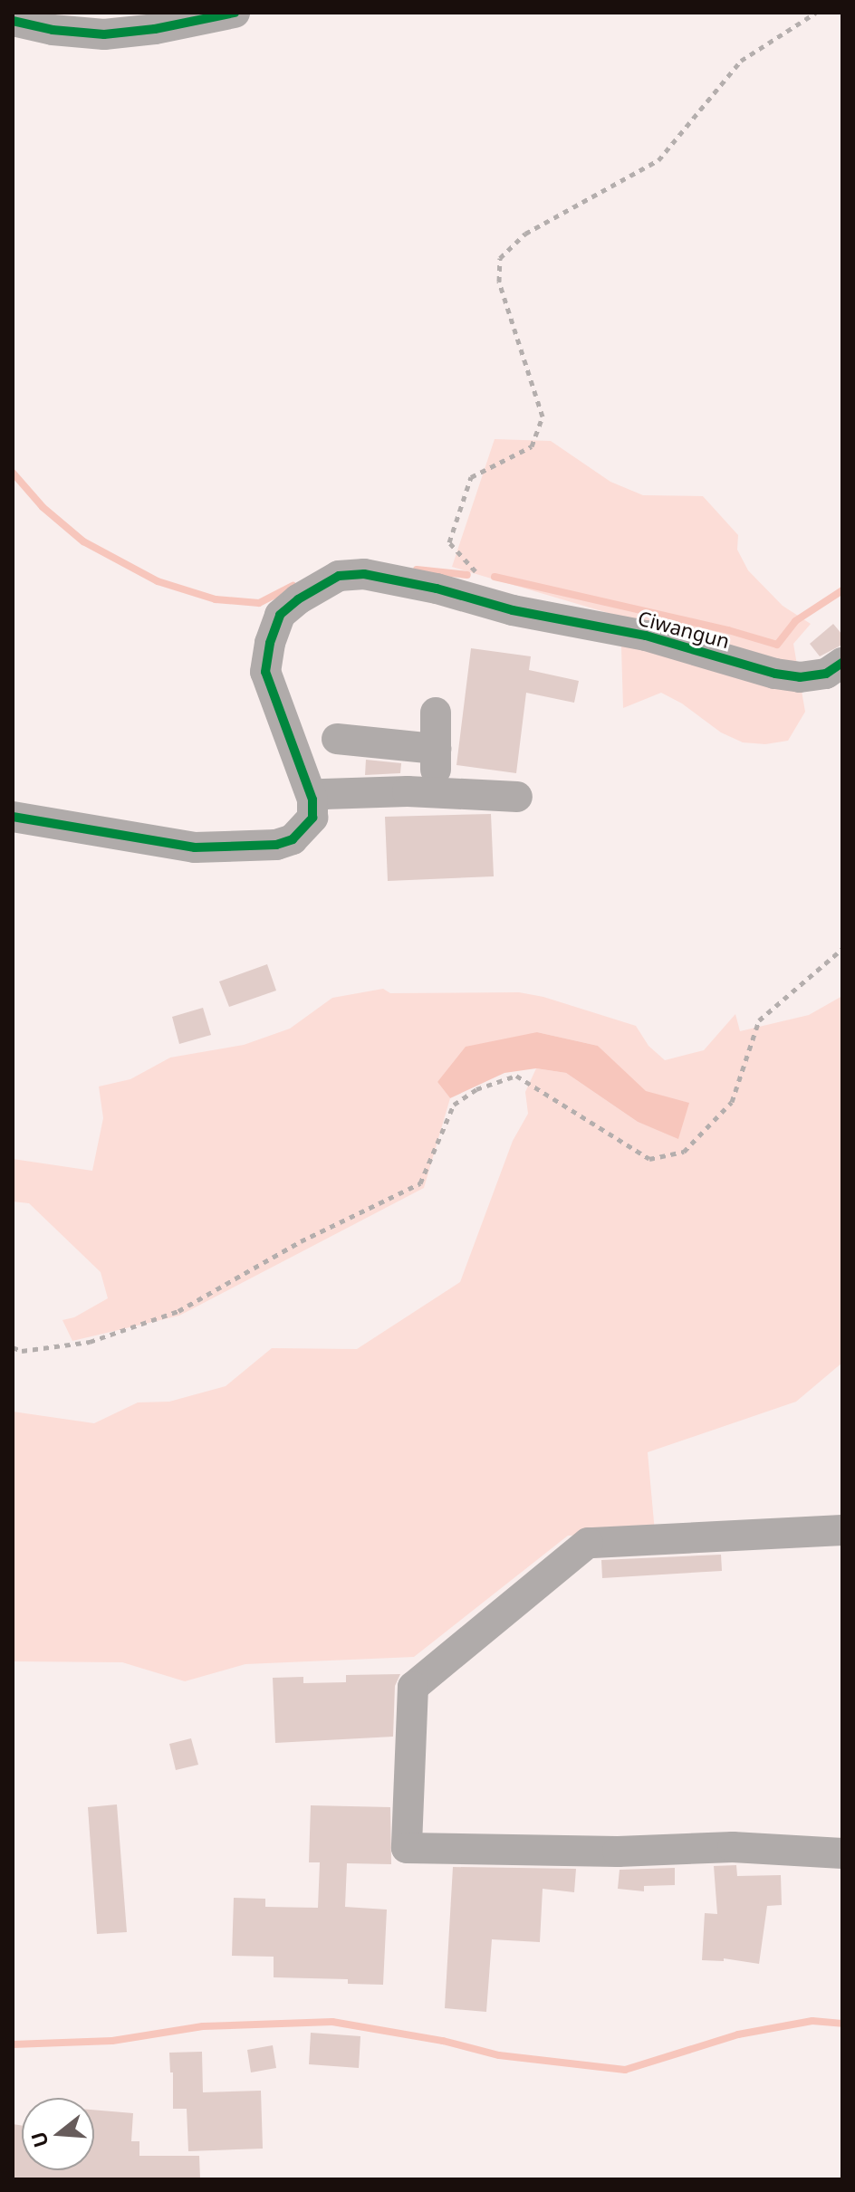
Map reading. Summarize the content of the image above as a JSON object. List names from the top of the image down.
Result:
{
  "streets": {
    "street": ["Ciwangun"]
  },
  "north": "left"
}
